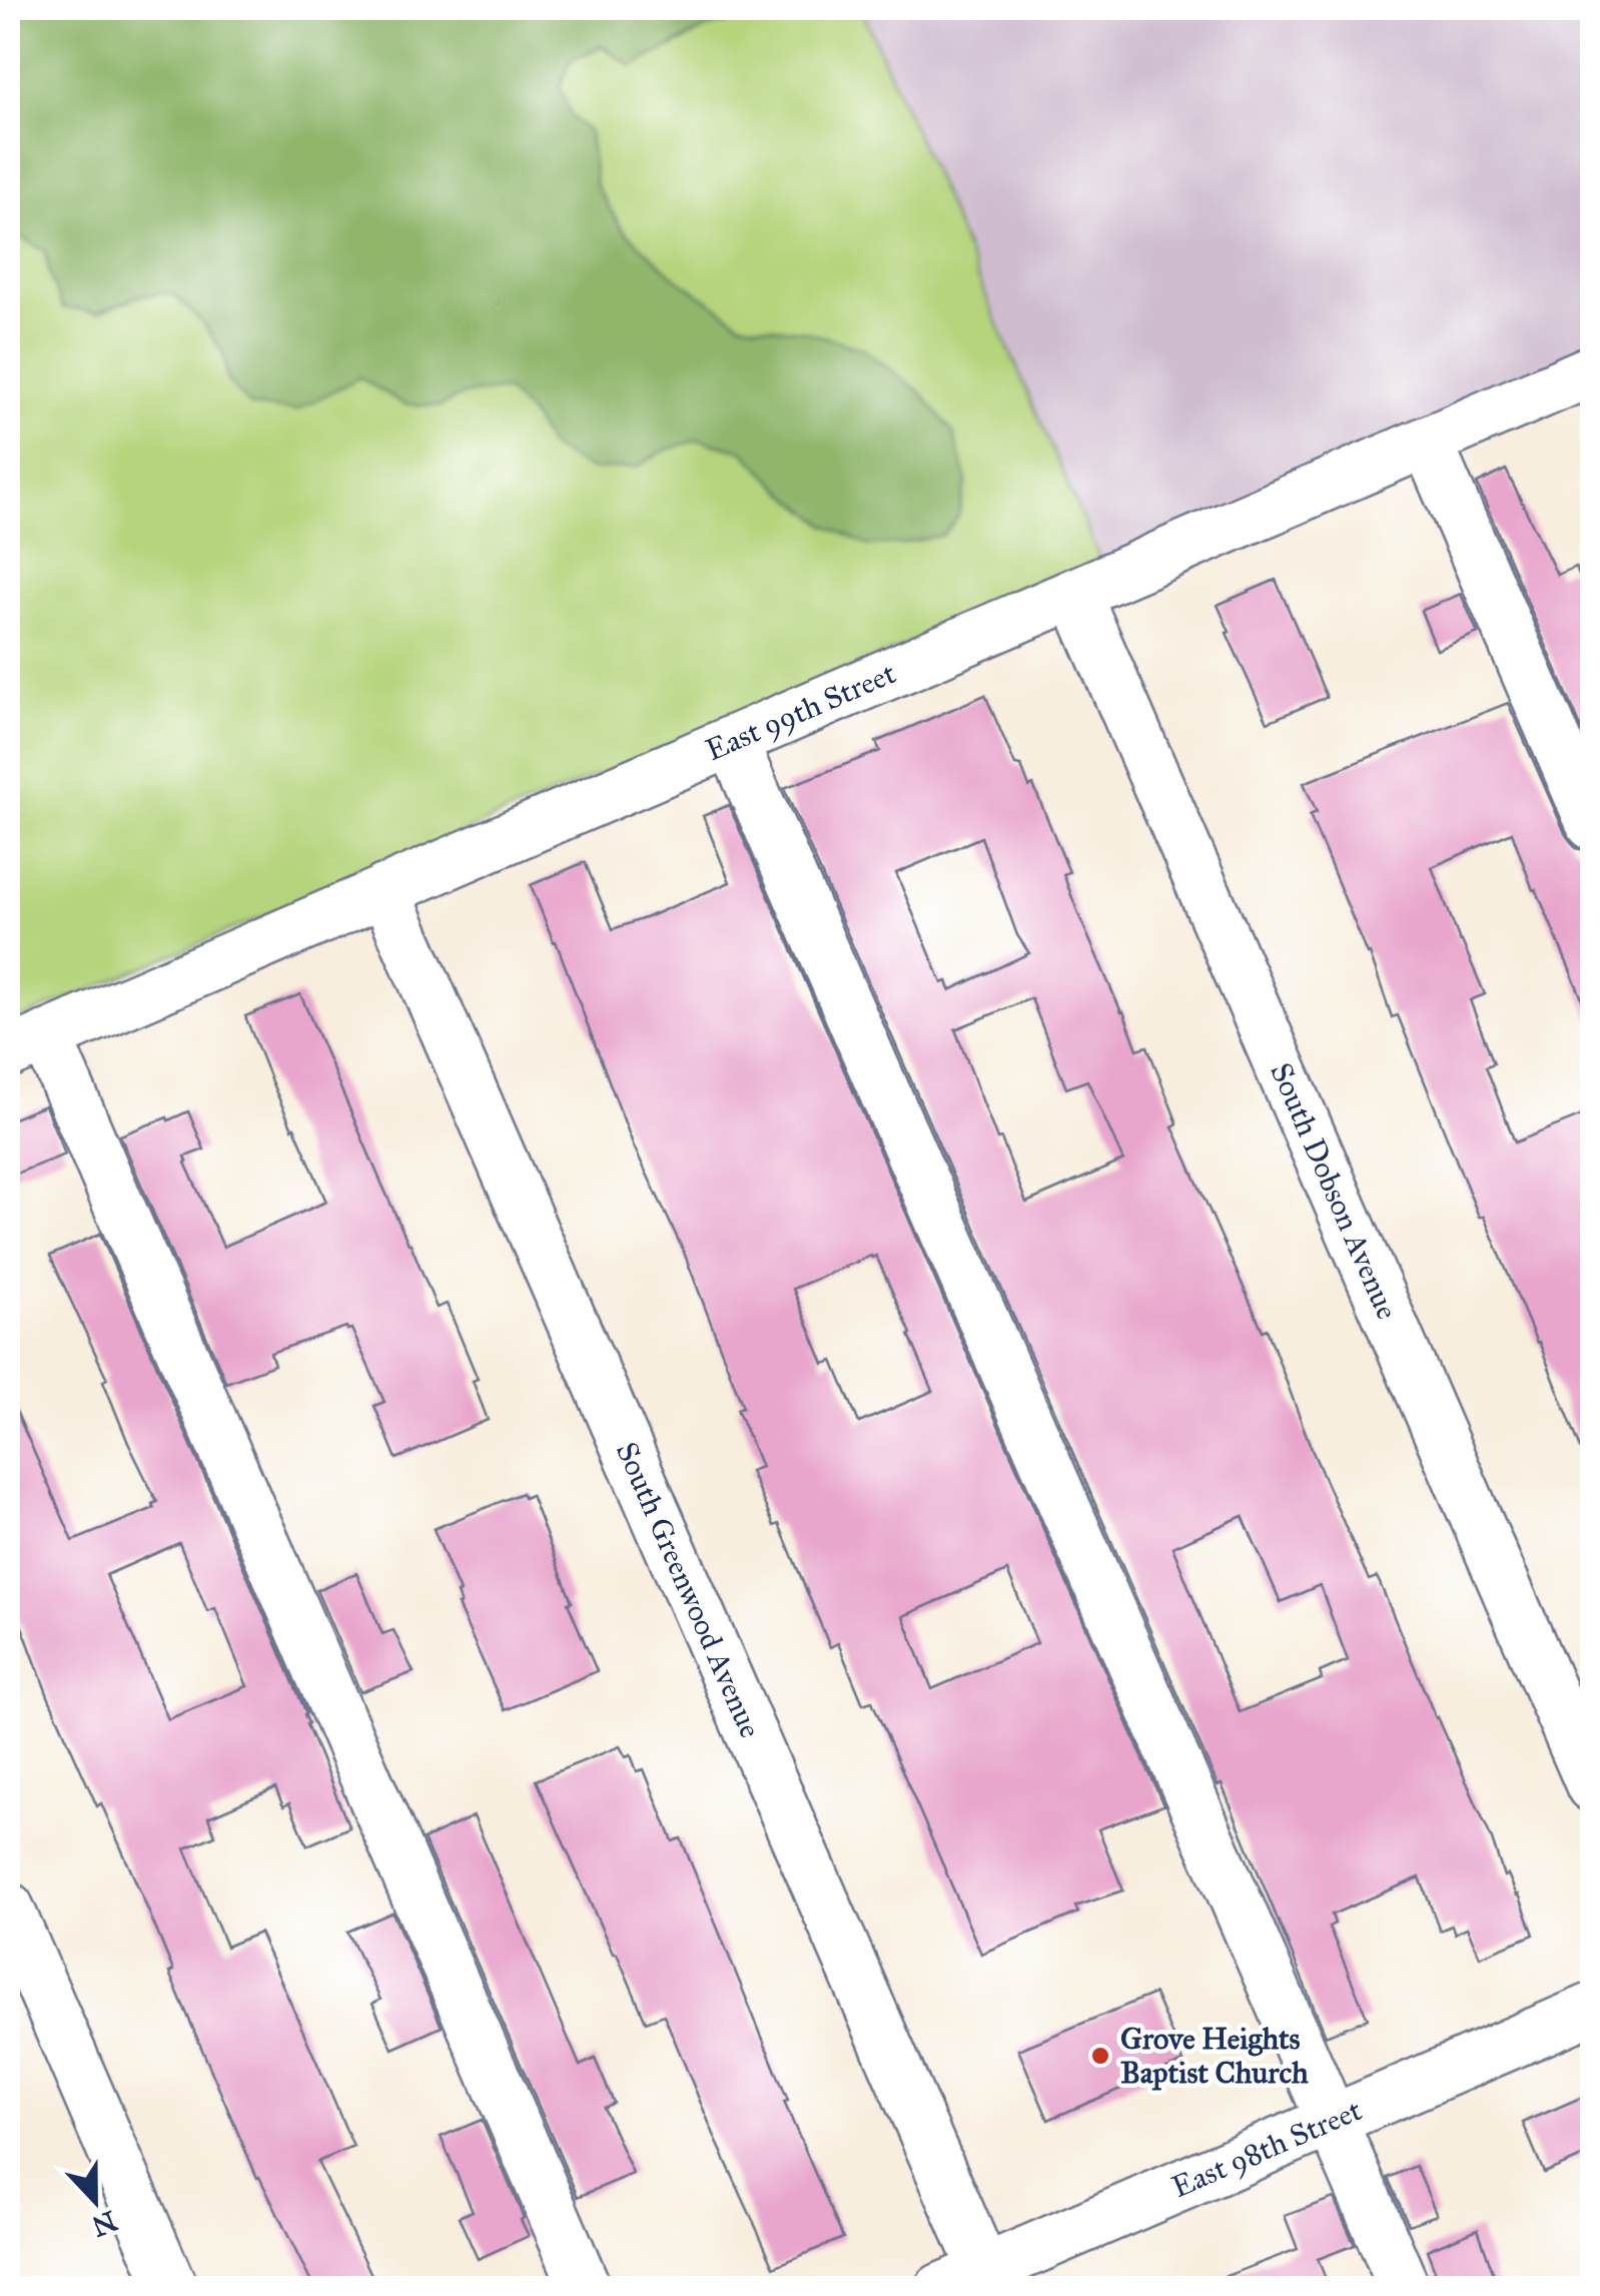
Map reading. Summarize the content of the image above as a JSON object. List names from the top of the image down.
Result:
{
  "streets": {
    "street": [
      "East 99th Street",
      "South Dobson Avenue",
      "South Greenwood Avenue",
      "East 98th Street"
    ]
  },
  "crossings": [
    ["East 99th Street", "South Dobson Avenue"],
    ["East 99th Street", "South Greenwood Avenue"],
    ["South Greenwood Avenue", "East 98th Street"]
  ],
  "places": ["Grove Heights Baptist Church"],
  "north": "bottom"
}
